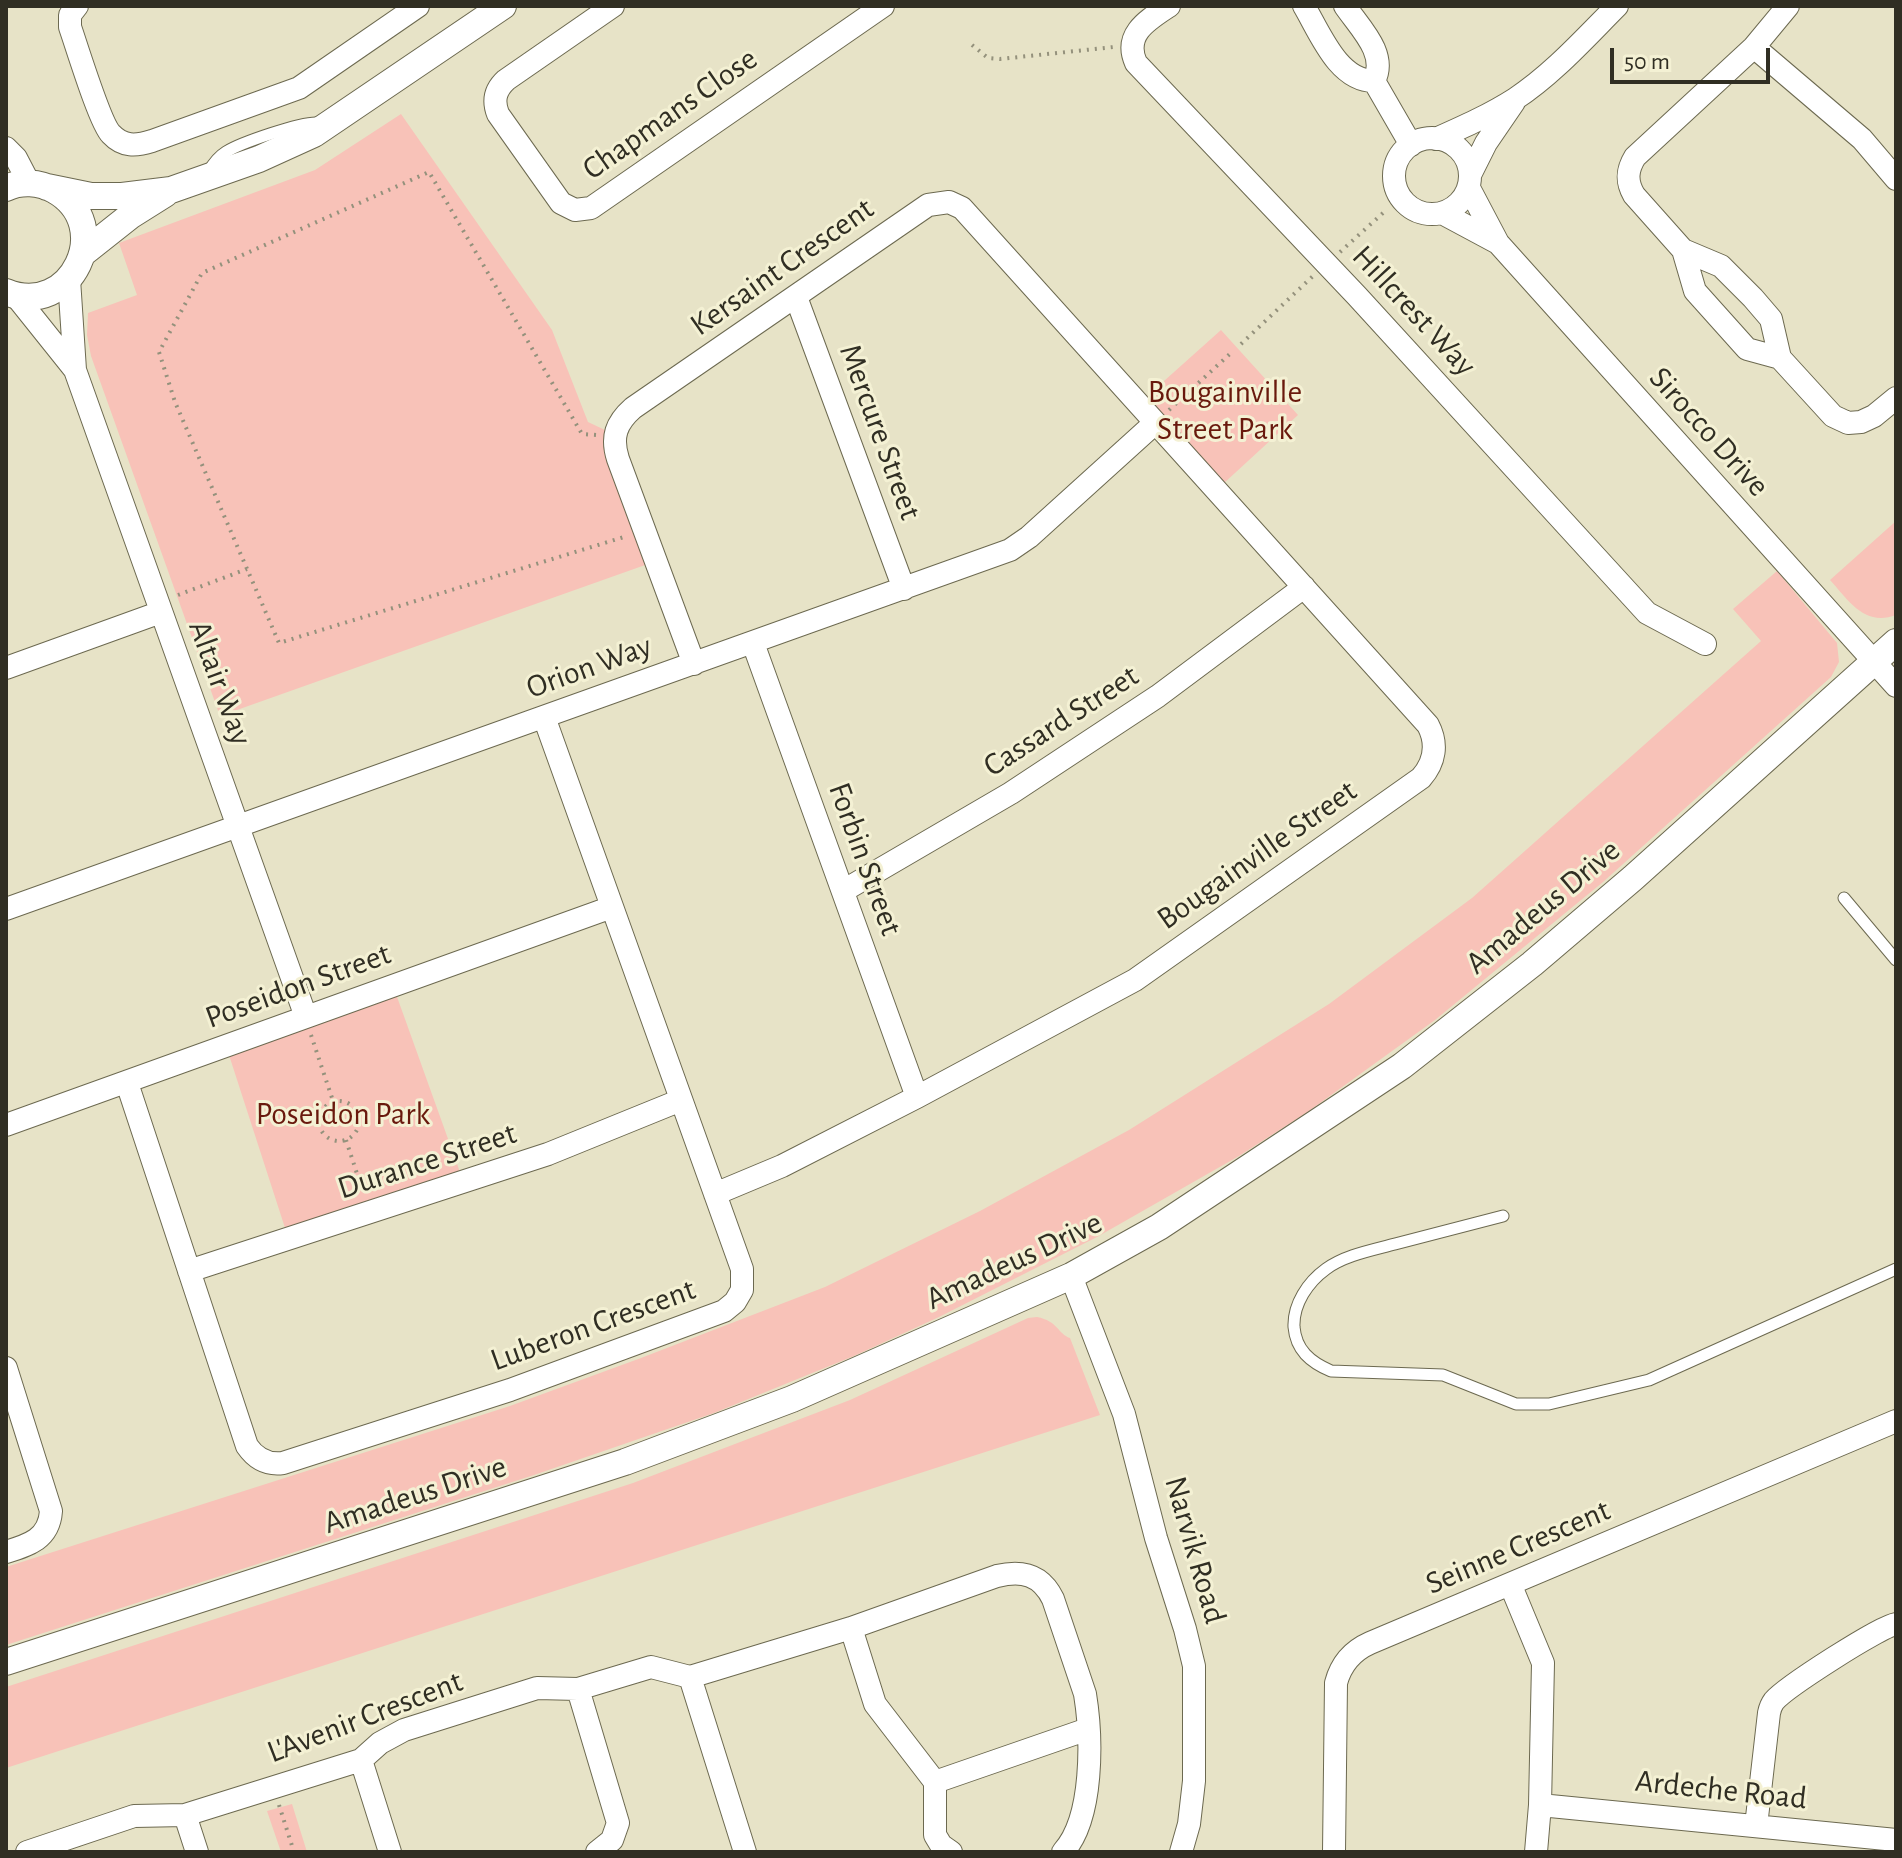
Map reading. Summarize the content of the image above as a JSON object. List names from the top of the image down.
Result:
{
  "streets": {
    "street": [
      "Chapmans Close",
      "Kersaint Crescent",
      "Hillcrest Way",
      "Mercure Street",
      "Sirocco Drive",
      "Orion Way",
      "Altair Way",
      "Cassard Street",
      "Bougainville Street",
      "Forbin Street",
      "Amadeus Drive",
      "Poseidon Street",
      "Durance Street",
      "Luberon Crescent",
      "Seinne Crescent",
      "Narvik Road",
      "L'Avenir Crescent",
      "Ardeche Road"
    ]
  },
  "crossings": [
    ["Kersaint Crescent", "Mercure Street"],
    ["Kersaint Crescent", "Orion Way"],
    ["Kersaint Crescent", "Bougainville Street"],
    ["Mercure Street", "Orion Way"],
    ["Sirocco Drive", "Amadeus Drive"],
    ["Orion Way", "Altair Way"],
    ["Orion Way", "Bougainville Street"],
    ["Orion Way", "Forbin Street"],
    ["Orion Way", "Luberon Crescent"],
    ["Altair Way", "Poseidon Street"],
    ["Cassard Street", "Bougainville Street"],
    ["Cassard Street", "Forbin Street"],
    ["Bougainville Street", "Forbin Street"],
    ["Bougainville Street", "Luberon Crescent"],
    ["Amadeus Drive", "Narvik Road"],
    ["Poseidon Street", "Luberon Crescent"],
    ["Durance Street", "Luberon Crescent"]
  ],
  "parks": ["Bougainville Street Park", "Poseidon Park"],
  "scale_bar": "50 m"
}
